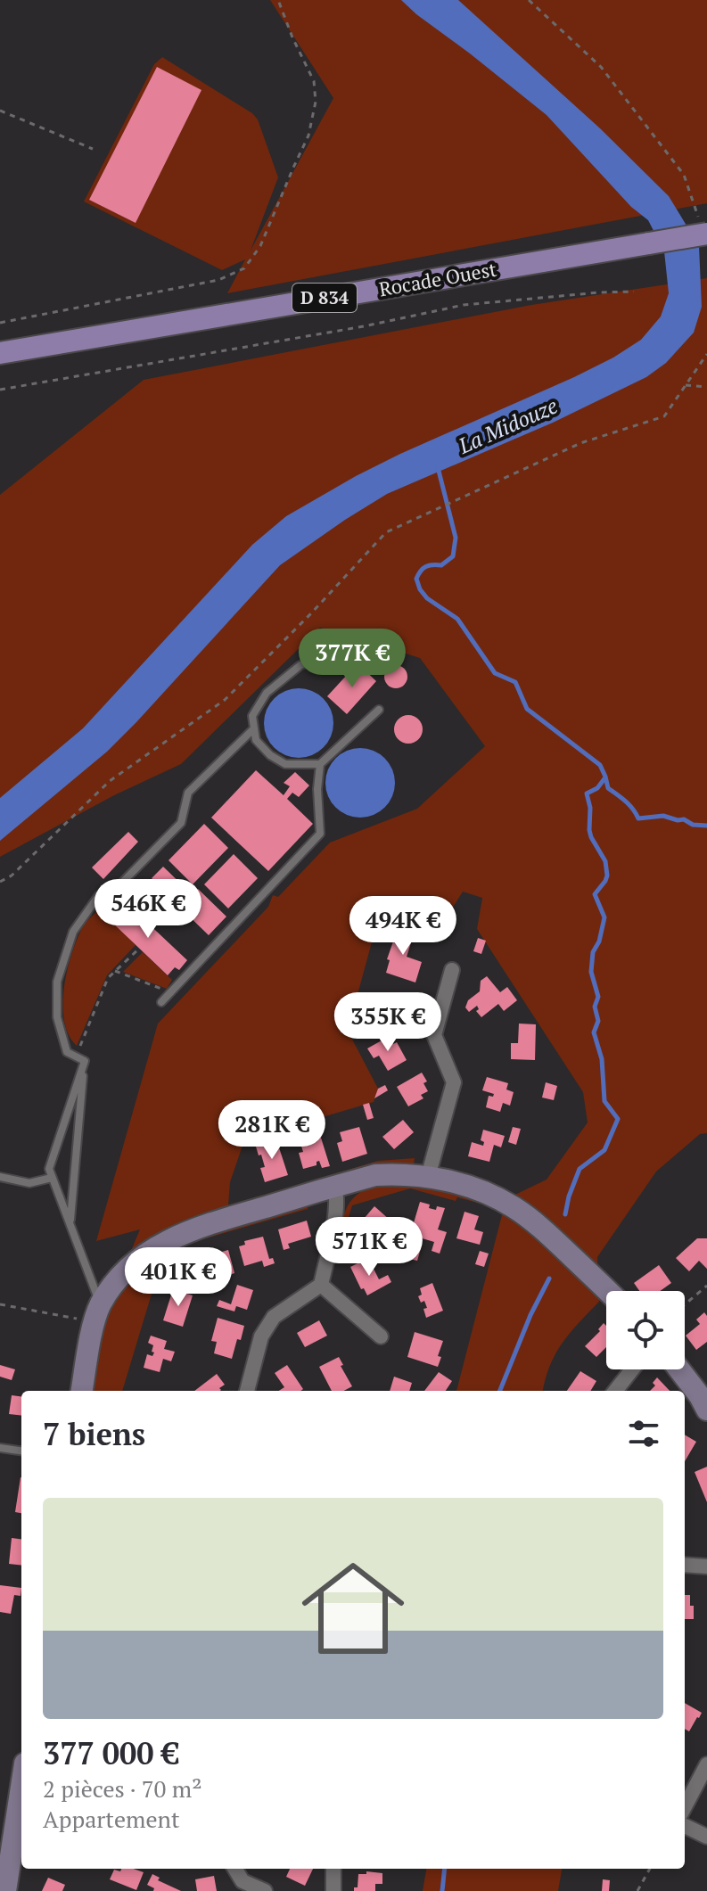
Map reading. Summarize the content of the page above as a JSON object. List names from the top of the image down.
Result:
{
  "streets": {
    "main road": ["Rocade Ouest", "D 834"]
  },
  "water": ["La Midouze"],
  "page": {
    "price": [
      "377K €",
      "546K €",
      "494K €",
      "355K €",
      "281K €",
      "571K €",
      "401K €"
    ],
    "heading": "7 biens",
    "list": [
      {
        "name": "377 000 €",
        "note": "2 pièces · 70 m² · Appartement"
      }
    ]
  }
}
